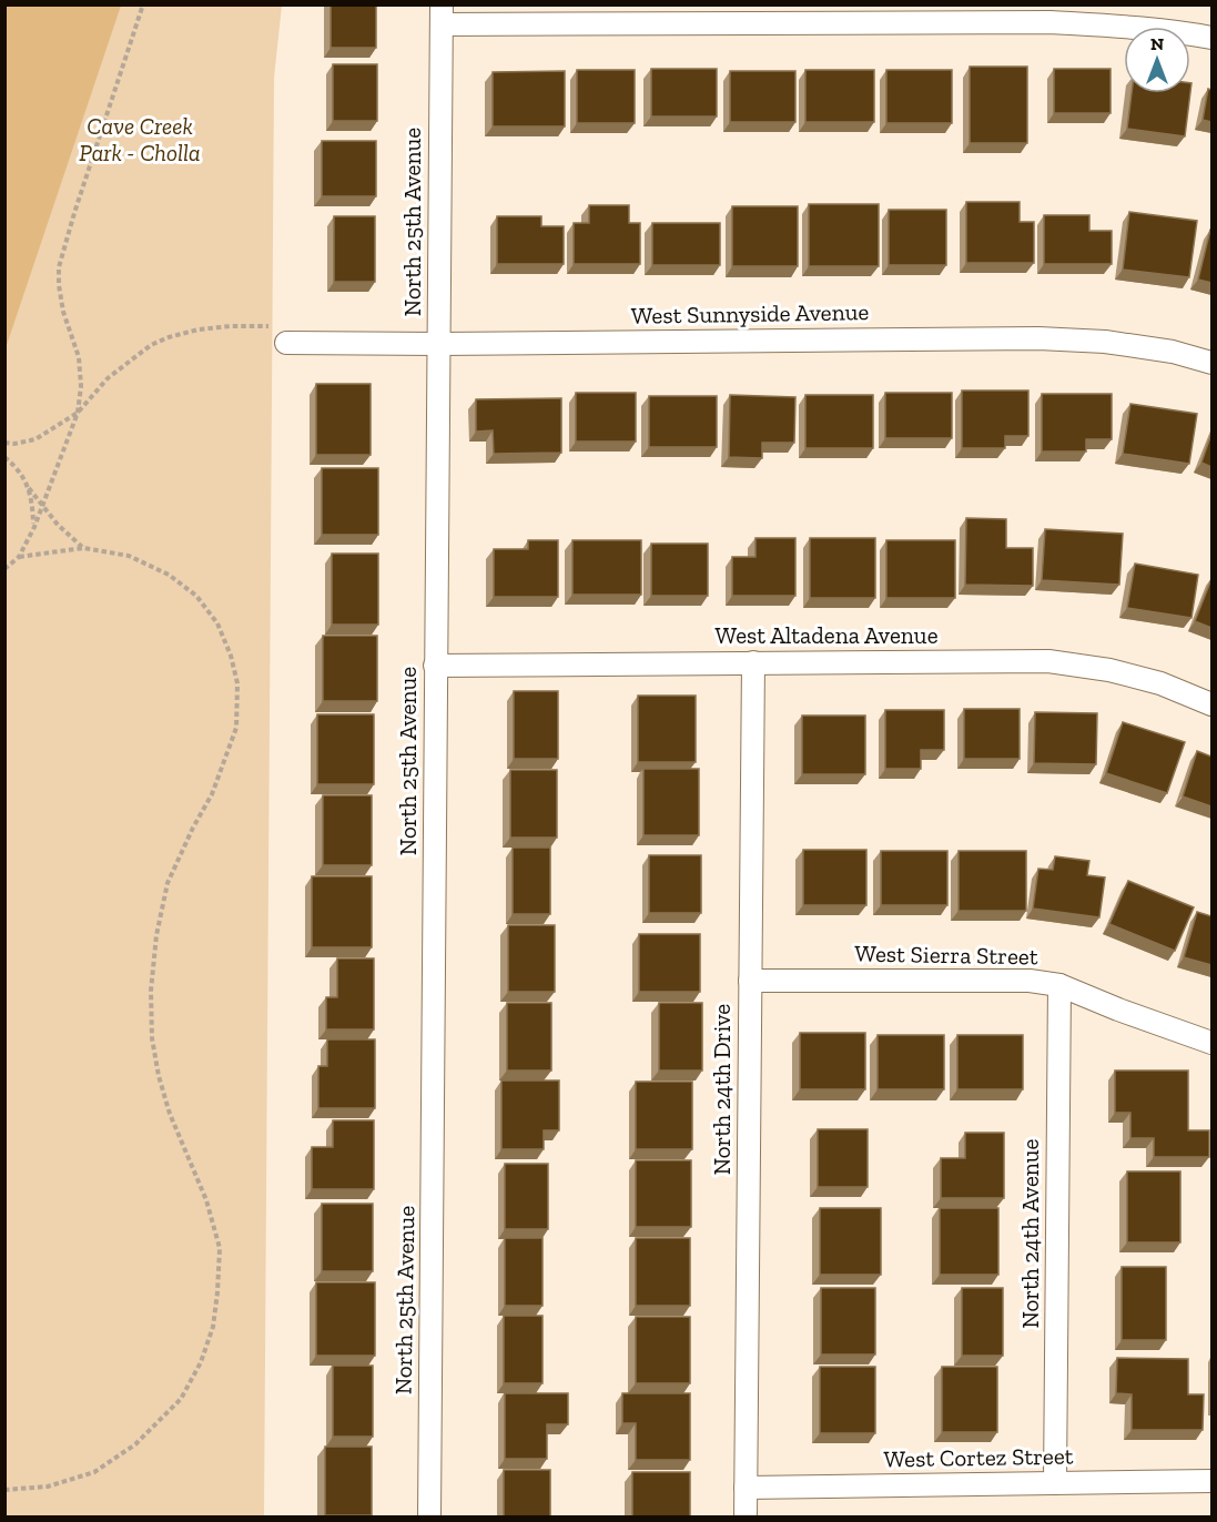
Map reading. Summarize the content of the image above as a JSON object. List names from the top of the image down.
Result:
{
  "streets": {
    "street": [
      "North 25th Avenue",
      "West Sunnyside Avenue",
      "West Altadena Avenue",
      "West Sierra Street",
      "North 24th Drive",
      "North 24th Avenue",
      "West Cortez Street"
    ]
  },
  "crossings": [
    ["North 25th Avenue", "West Sunnyside Avenue"],
    ["North 25th Avenue", "West Altadena Avenue"],
    ["West Altadena Avenue", "North 24th Drive"],
    ["West Sierra Street", "North 24th Drive"],
    ["West Sierra Street", "North 24th Avenue"],
    ["North 24th Drive", "West Cortez Street"],
    ["North 24th Avenue", "West Cortez Street"]
  ],
  "parks": ["Cave Creek Park - Cholla"],
  "north": "top"
}
